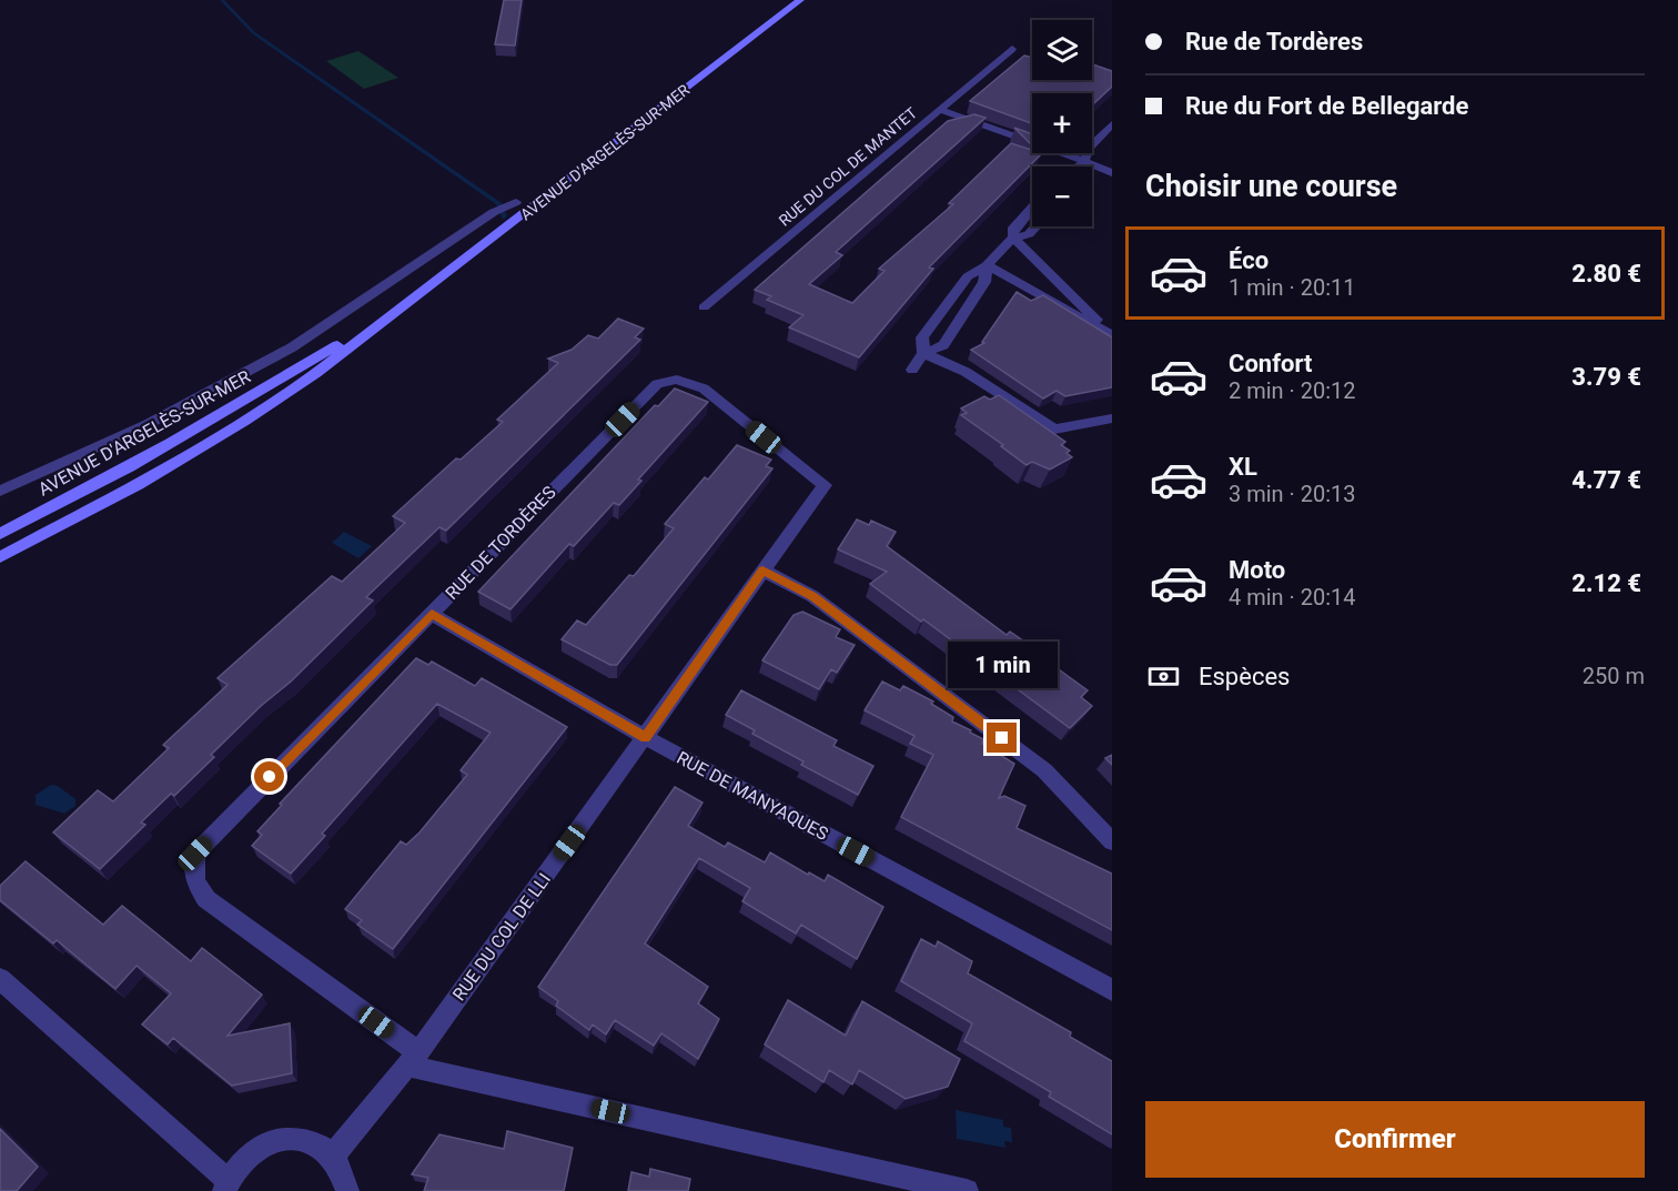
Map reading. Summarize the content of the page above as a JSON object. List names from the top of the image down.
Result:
{
  "streets": {
    "main road": ["AVENUE D'ARGELÈS-SUR-MER"],
    "street": [
      "RUE DU COL DE MANTET",
      "RUE DE TORDÈRES",
      "RUE DE MANYAQUES",
      "RUE DU COL DE LLI"
    ]
  },
  "crossings": [
    ["RUE DE TORDÈRES", "RUE DE MANYAQUES"],
    ["RUE DE TORDÈRES", "RUE DU COL DE LLI"],
    ["RUE DE MANYAQUES", "RUE DU COL DE LLI"]
  ],
  "page": {
    "banner": ["Rue de Tordères", "Rue du Fort de Bellegarde"],
    "map_buttons": ["+", "−"],
    "heading": "Choisir une course",
    "list": [
      {
        "name": "Éco",
        "note": "1 min · 20:11",
        "value": "2.80 €"
      },
      {
        "name": "Confort",
        "note": "2 min · 20:12",
        "value": "3.79 €"
      },
      {
        "name": "XL",
        "note": "3 min · 20:13",
        "value": "4.77 €"
      },
      {
        "name": "Moto",
        "note": "4 min · 20:14",
        "value": "2.12 €"
      }
    ],
    "pay": ["Espèces", "250 m"],
    "bubble": "1 min",
    "buttons": "Confirmer"
  }
}
